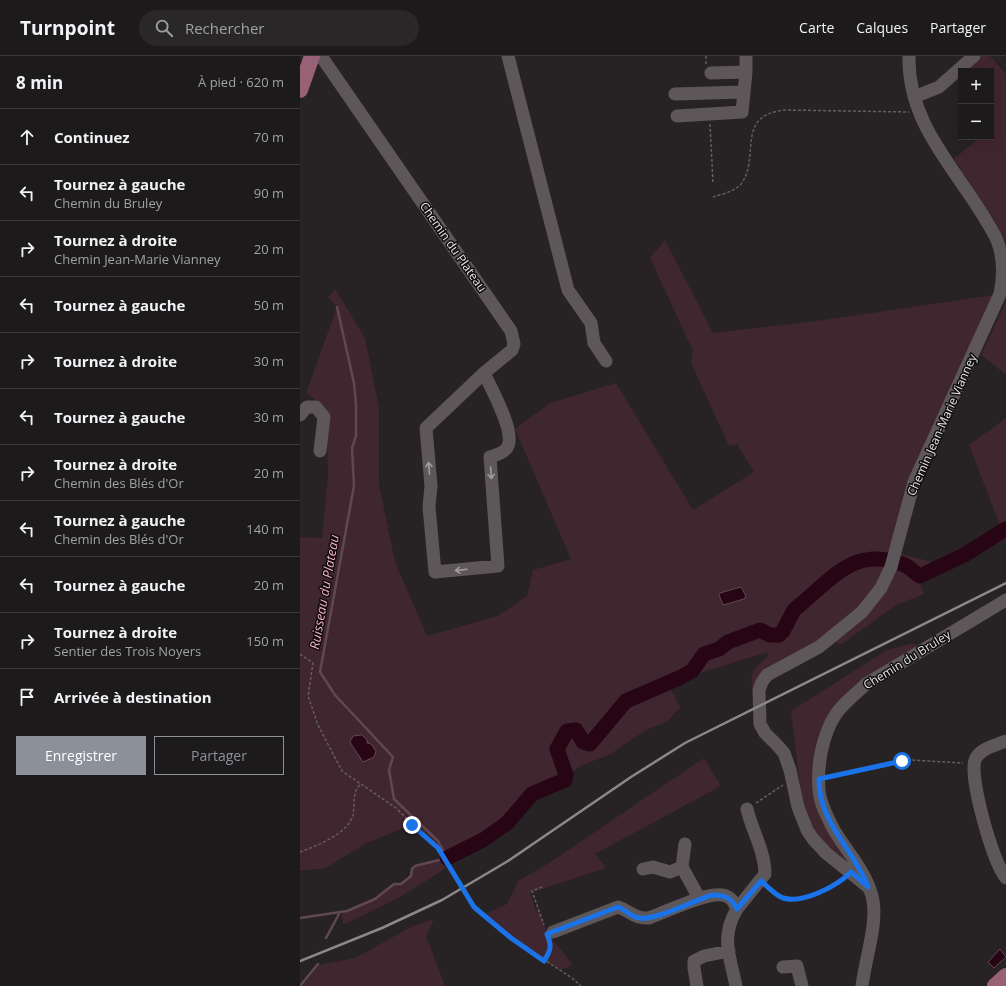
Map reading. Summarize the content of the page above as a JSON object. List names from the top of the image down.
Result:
{
  "streets": {
    "street": ["Chemin du Plateau", "Chemin Jean-Marie Vianney", "Chemin du Bruley"]
  },
  "crossings": [
    ["Chemin Jean-Marie Vianney", "Chemin du Bruley"]
  ],
  "water": ["Ruisseau du Plateau"],
  "page": {
    "header": "Turnpoint",
    "search": "Rechercher",
    "nav": ["Carte", "Calques", "Partager"],
    "heading": ["8 min", "À pied · 620 m"],
    "map_buttons": ["+", "−"],
    "list": [
      ["Continuez", "70 m"],
      ["Tournez à gauche", "Chemin du Bruley", "90 m"],
      ["Tournez à droite", "Chemin Jean-Marie Vianney", "20 m"],
      ["Tournez à gauche", "50 m"],
      ["Tournez à droite", "30 m"],
      ["Tournez à gauche", "30 m"],
      ["Tournez à droite", "Chemin des Blés d'Or", "20 m"],
      ["Tournez à gauche", "Chemin des Blés d'Or", "140 m"],
      ["Tournez à gauche", "20 m"],
      ["Tournez à droite", "Sentier des Trois Noyers", "150 m"],
      "Arrivée à destination"
    ],
    "buttons": ["Enregistrer", "Partager"]
  }
}
